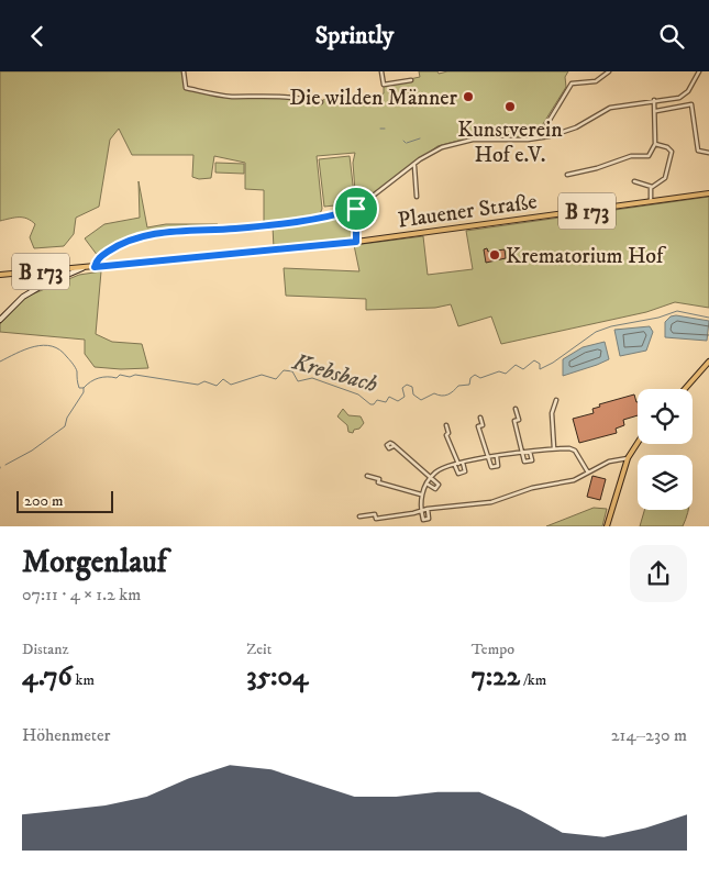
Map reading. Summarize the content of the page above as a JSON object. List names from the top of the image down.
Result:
{
  "streets": {
    "main road": ["Plauener Straße", "B 173"]
  },
  "water": ["Krebsbach"],
  "places": ["Die wilden Männer", "Kunstverein Hof e.V.", "Krematorium Hof"],
  "scale_bar": "200 m",
  "page": {
    "header": "Sprintly",
    "scale": "200 m",
    "heading": ["Morgenlauf", "07:11 · 4 × 1.2 km"],
    "stats": [
      ["Distanz", "4.76 km"],
      ["Zeit", "35:04"],
      ["Tempo", "7:22 /km"]
    ],
    "chart": ["Höhenmeter", "214–230 m"]
  }
}
